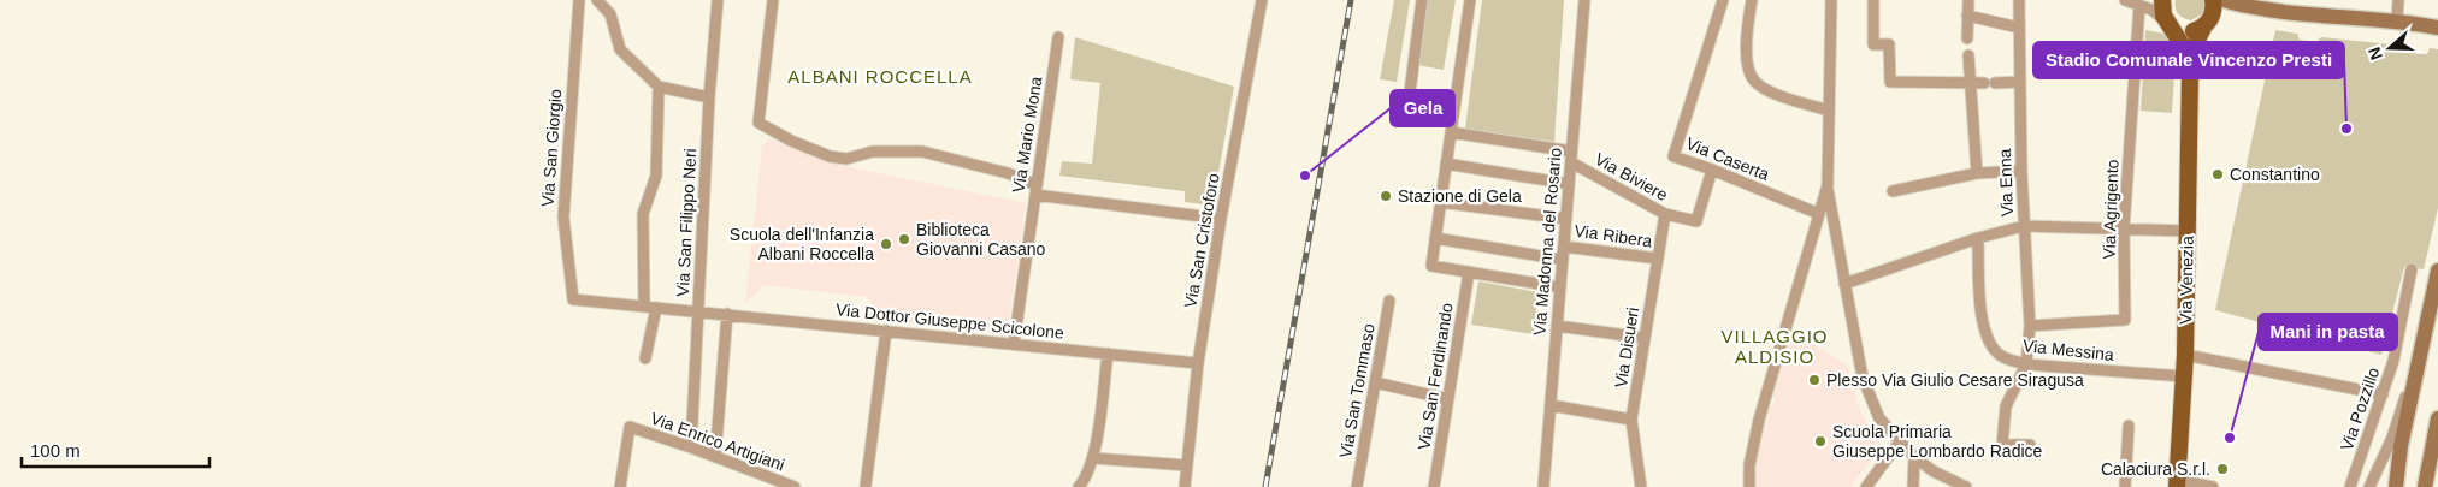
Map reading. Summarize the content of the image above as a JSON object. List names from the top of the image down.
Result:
{
  "streets": {
    "main road": ["Via Venezia"],
    "street": [
      "Via Mario Mona",
      "Via San Giorgio",
      "Via Caserta",
      "Via Biviere",
      "Via Enna",
      "Via Agrigento",
      "Via San Filippo Neri",
      "Via Ribera",
      "Via San Cristoforo",
      "Via Madonna del Rosario",
      "Via Dottor Giuseppe Scicolone",
      "Via Disueri",
      "Via Messina",
      "Via San Ferdinando",
      "Via San Tommaso",
      "Via Pozzillo",
      "Via Enrico Artigiani"
    ]
  },
  "crossings": [
    ["Via Mario Mona", "Via Dottor Giuseppe Scicolone"],
    ["Via San Giorgio", "Via Dottor Giuseppe Scicolone"],
    ["Via Caserta", "Via Biviere"],
    ["Via Biviere", "Via Madonna del Rosario"],
    ["Via Biviere", "Via Disueri"],
    ["Via Enna", "Via Agrigento"],
    ["Via Enna", "Via Messina"],
    ["Via San Filippo Neri", "Via Dottor Giuseppe Scicolone"],
    ["Via San Filippo Neri", "Via Enrico Artigiani"],
    ["Via Ribera", "Via Madonna del Rosario"],
    ["Via Ribera", "Via Disueri"],
    ["Via San Cristoforo", "Via Dottor Giuseppe Scicolone"],
    ["Via Venezia", "Via Messina"]
  ],
  "districts": ["ALBANI ROCCELLA", "VILLAGGIO ALDISIO"],
  "places": [
    "Stadio Comunale Vincenzo Presti",
    "Constantino",
    "Gela",
    "Stazione di Gela",
    "Biblioteca Giovanni Casano",
    "Scuola dell'Infanzia Albani Roccella",
    "Plesso Via Giulio Cesare Siragusa",
    "Mani in pasta",
    "Scuola Primaria Giuseppe Lombardo Radice",
    "Calaciura S.r.l."
  ],
  "scale_bar": "100 m",
  "north": "left"
}
